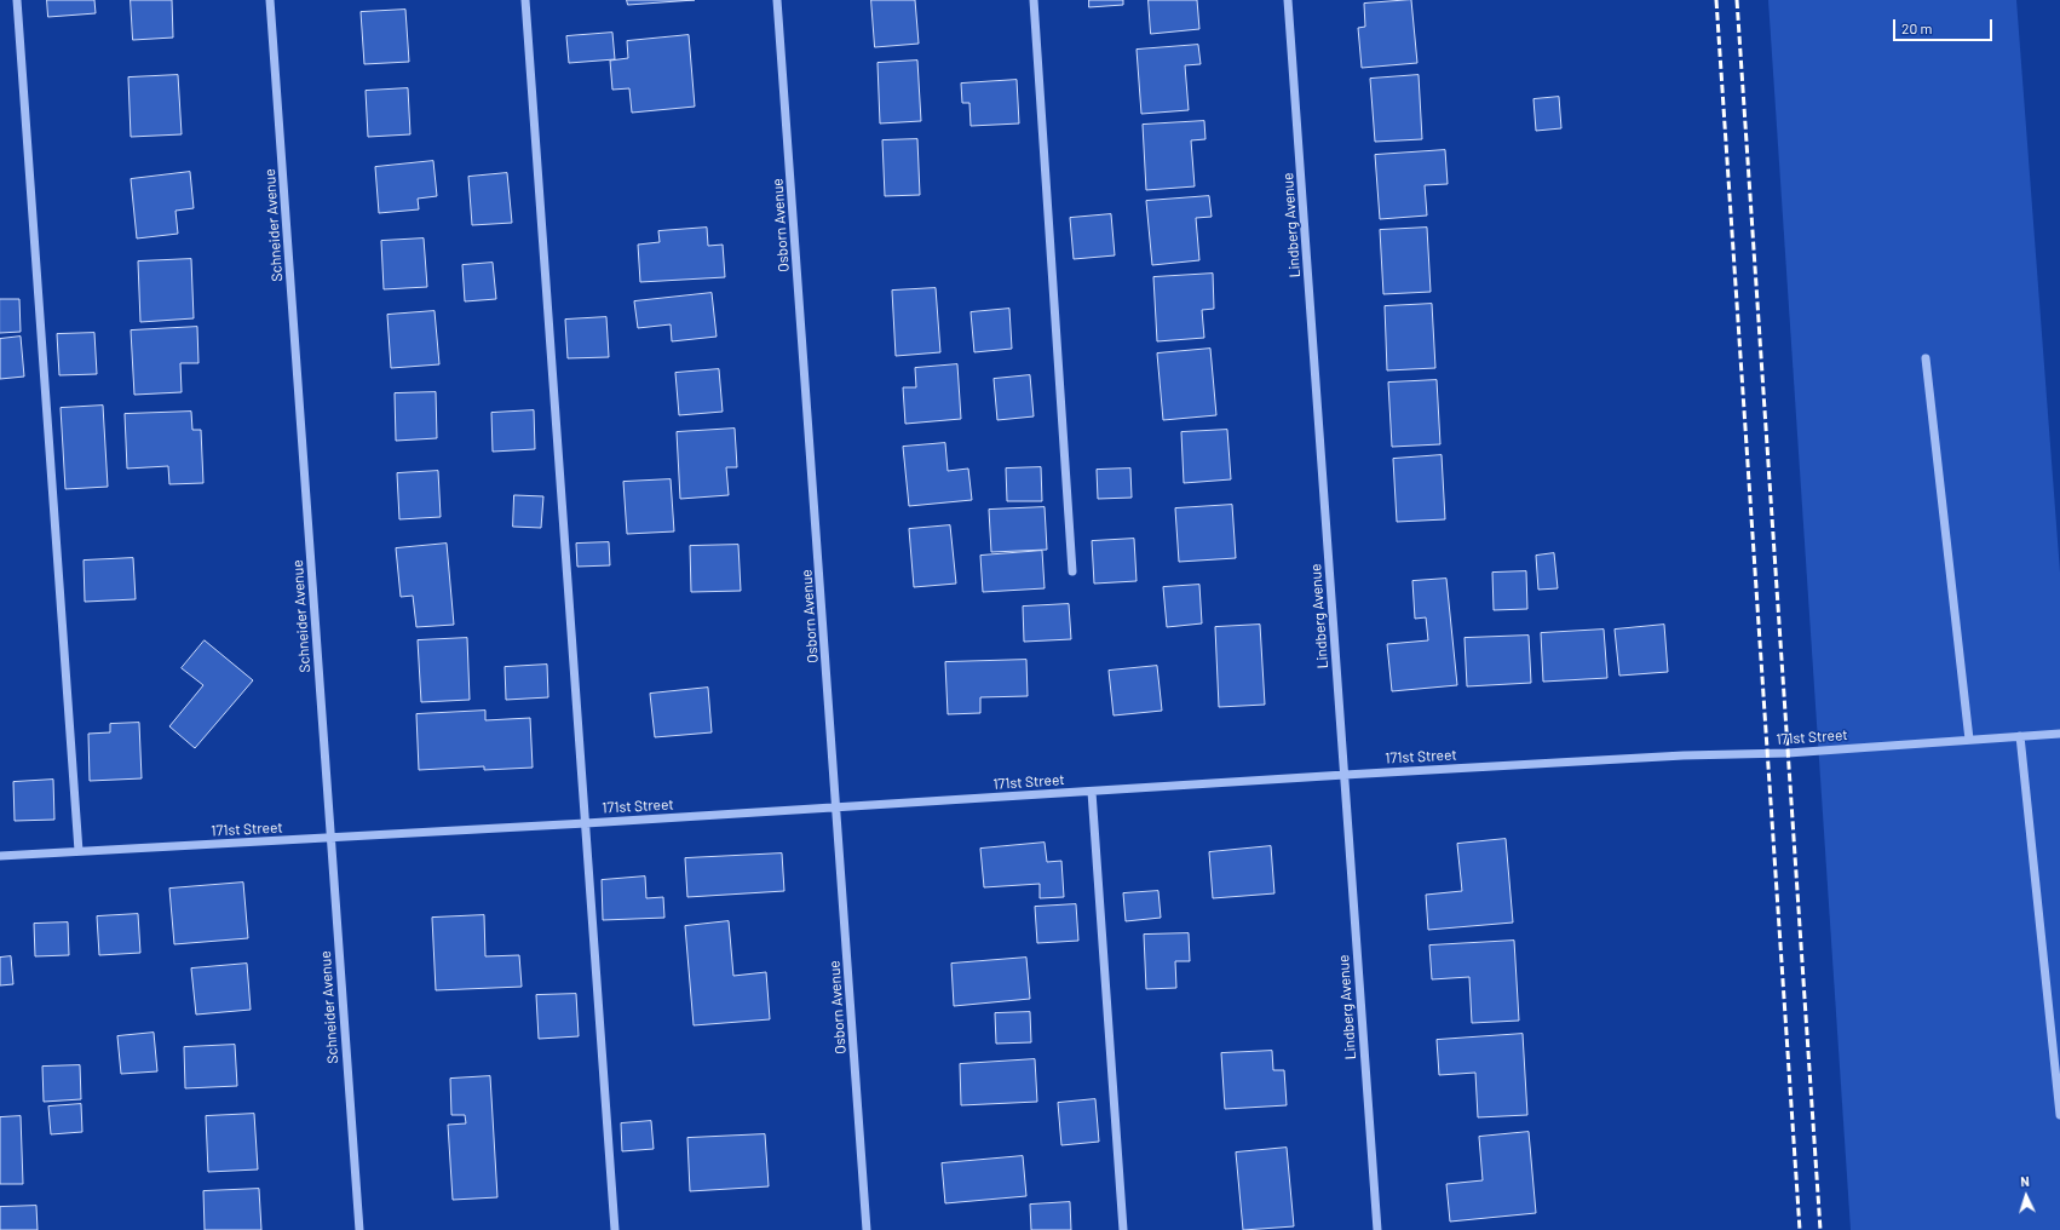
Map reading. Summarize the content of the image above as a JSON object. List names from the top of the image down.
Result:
{
  "streets": {
    "street": [
      "Schneider Avenue",
      "Osborn Avenue",
      "Lindberg Avenue",
      "171st Street"
    ]
  },
  "crossings": [
    ["Schneider Avenue", "171st Street"],
    ["Osborn Avenue", "171st Street"],
    ["Lindberg Avenue", "171st Street"]
  ],
  "scale_bar": "20 m",
  "north": "top"
}
